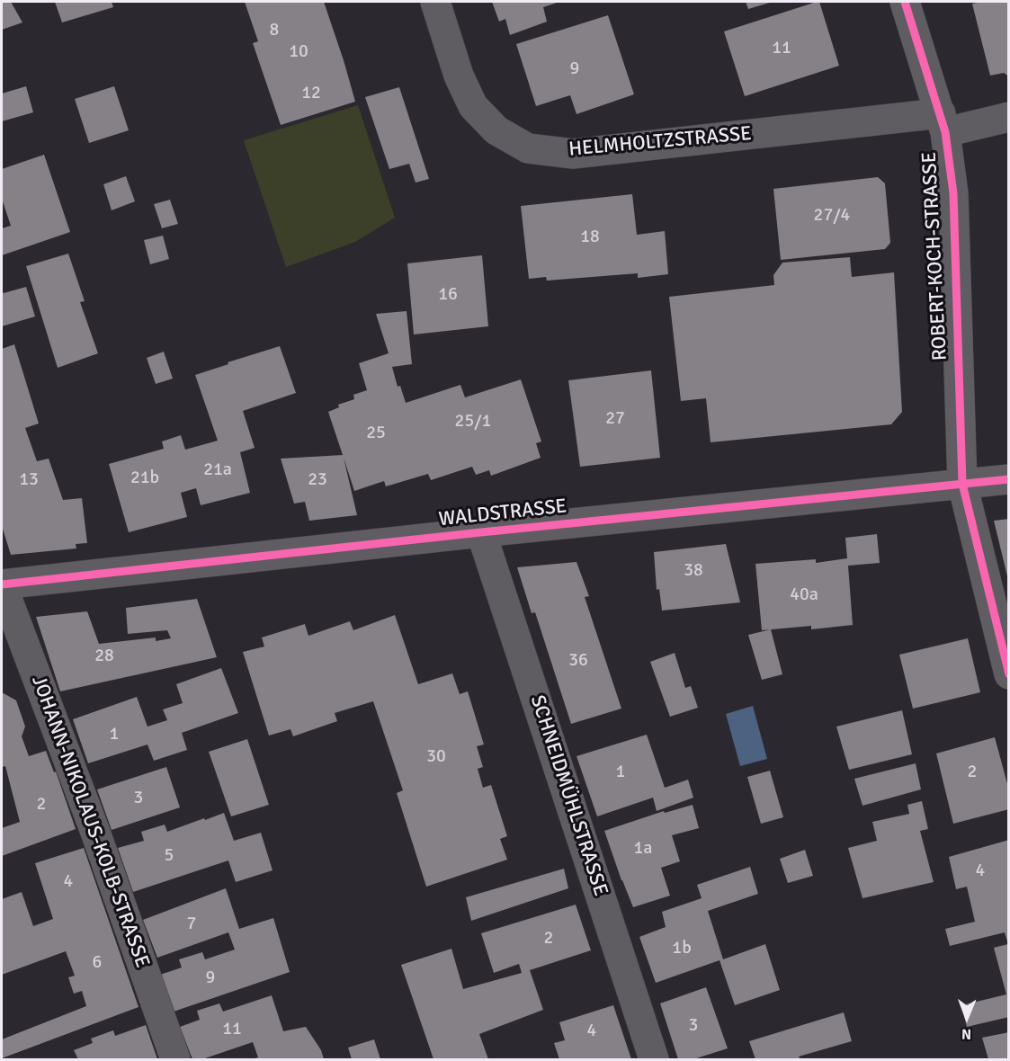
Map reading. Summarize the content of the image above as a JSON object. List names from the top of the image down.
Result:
{
  "streets": {
    "street": [
      "HELMHOLTZSTRASSE",
      "ROBERT-KOCH-STRASSE",
      "WALDSTRASSE",
      "SCHNEIDMÜHLSTRASSE",
      "JOHANN-NIKOLAUS-KOLB-STRASSE"
    ]
  },
  "crossings": [
    ["HELMHOLTZSTRASSE", "ROBERT-KOCH-STRASSE"],
    ["ROBERT-KOCH-STRASSE", "WALDSTRASSE"],
    ["WALDSTRASSE", "SCHNEIDMÜHLSTRASSE"],
    ["WALDSTRASSE", "JOHANN-NIKOLAUS-KOLB-STRASSE"]
  ],
  "house_numbers": [
    "8",
    "11",
    "10",
    "9",
    "12",
    "27/4",
    "18",
    "16",
    "27",
    "25/1",
    "25",
    "21a",
    "21b",
    "13",
    "23",
    "38",
    "40a",
    "28",
    "36",
    "1",
    "30",
    "1",
    "2",
    "3",
    "2",
    "1a",
    "5",
    "4",
    "4",
    "7",
    "2",
    "1b",
    "6",
    "9",
    "3",
    "11",
    "4"
  ],
  "north": "bottom"
}
